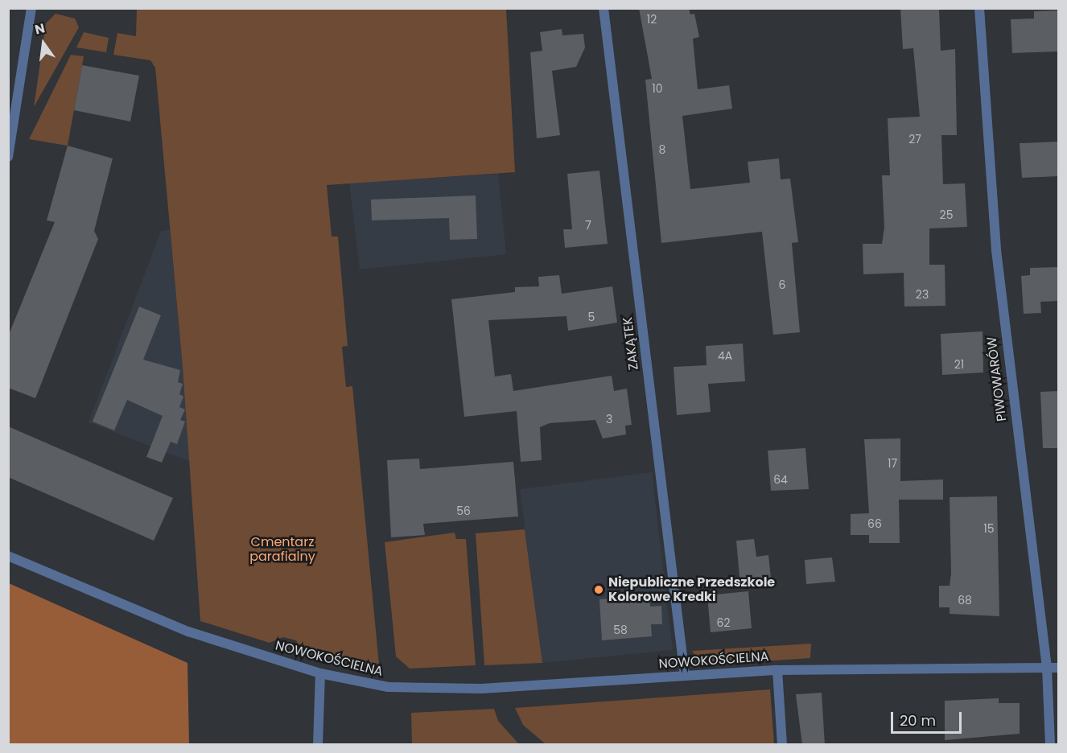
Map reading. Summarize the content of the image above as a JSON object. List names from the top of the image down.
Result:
{
  "streets": {
    "street": ["ZAKĄTEK", "PIWOWARÓW", "NOWOKOŚCIELNA"]
  },
  "crossings": [
    ["ZAKĄTEK", "NOWOKOŚCIELNA"],
    ["PIWOWARÓW", "NOWOKOŚCIELNA"]
  ],
  "parks": ["Cmentarz parafialny"],
  "places": ["Niepubliczne Przedszkole Kolorowe Kredki"],
  "house_numbers": [
    "12",
    "10",
    "27",
    "8",
    "25",
    "7",
    "6",
    "23",
    "5",
    "4A",
    "21",
    "3",
    "17",
    "64",
    "56",
    "66",
    "15",
    "68",
    "62",
    "58"
  ],
  "scale_bar": "20 m",
  "north": "top"
}
